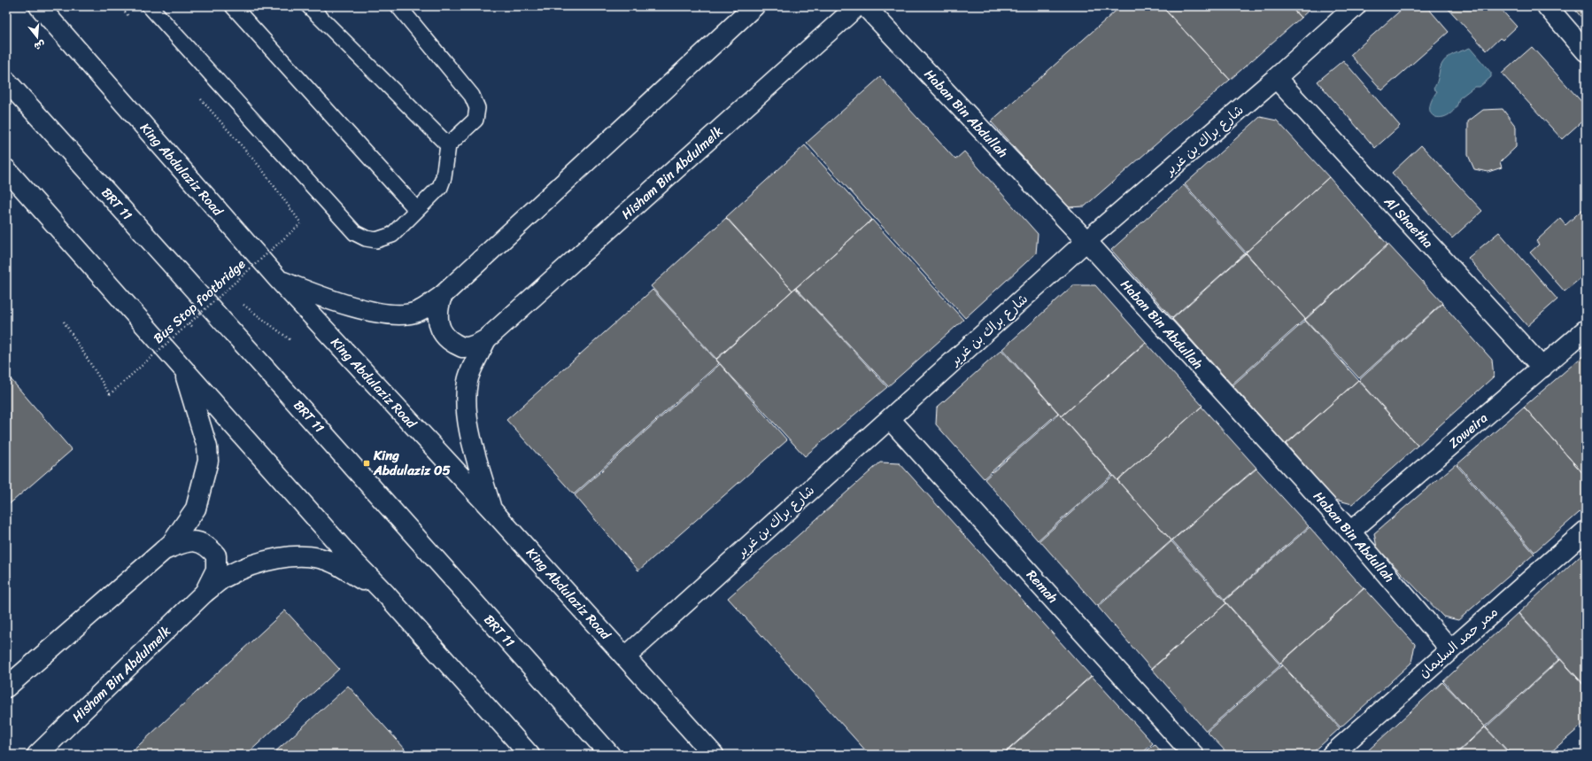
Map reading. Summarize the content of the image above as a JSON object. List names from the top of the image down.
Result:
{
  "streets": {
    "street": [
      "Haban Bin Abdullah",
      "شارع براك بن غرير",
      "King Abdulaziz Road",
      "Hisham Bin Abdulmelk",
      "BRT 11",
      "Al Shaetha",
      "Zoweira",
      "Remah",
      "ممر حمد السليمان"
    ],
    "path": ["Bus Stop footbridge"]
  },
  "crossings": [
    ["Haban Bin Abdullah", "شارع براك بن غرير"],
    ["Haban Bin Abdullah", "Zoweira"],
    ["Haban Bin Abdullah", "ممر حمد السليمان"],
    ["شارع براك بن غرير", "King Abdulaziz Road"],
    ["شارع براك بن غرير", "Al Shaetha"],
    ["شارع براك بن غرير", "Remah"],
    ["Al Shaetha", "Zoweira"]
  ],
  "places": {
    "transit": ["King Abdulaziz 05"]
  },
  "north": "bottom"
}
